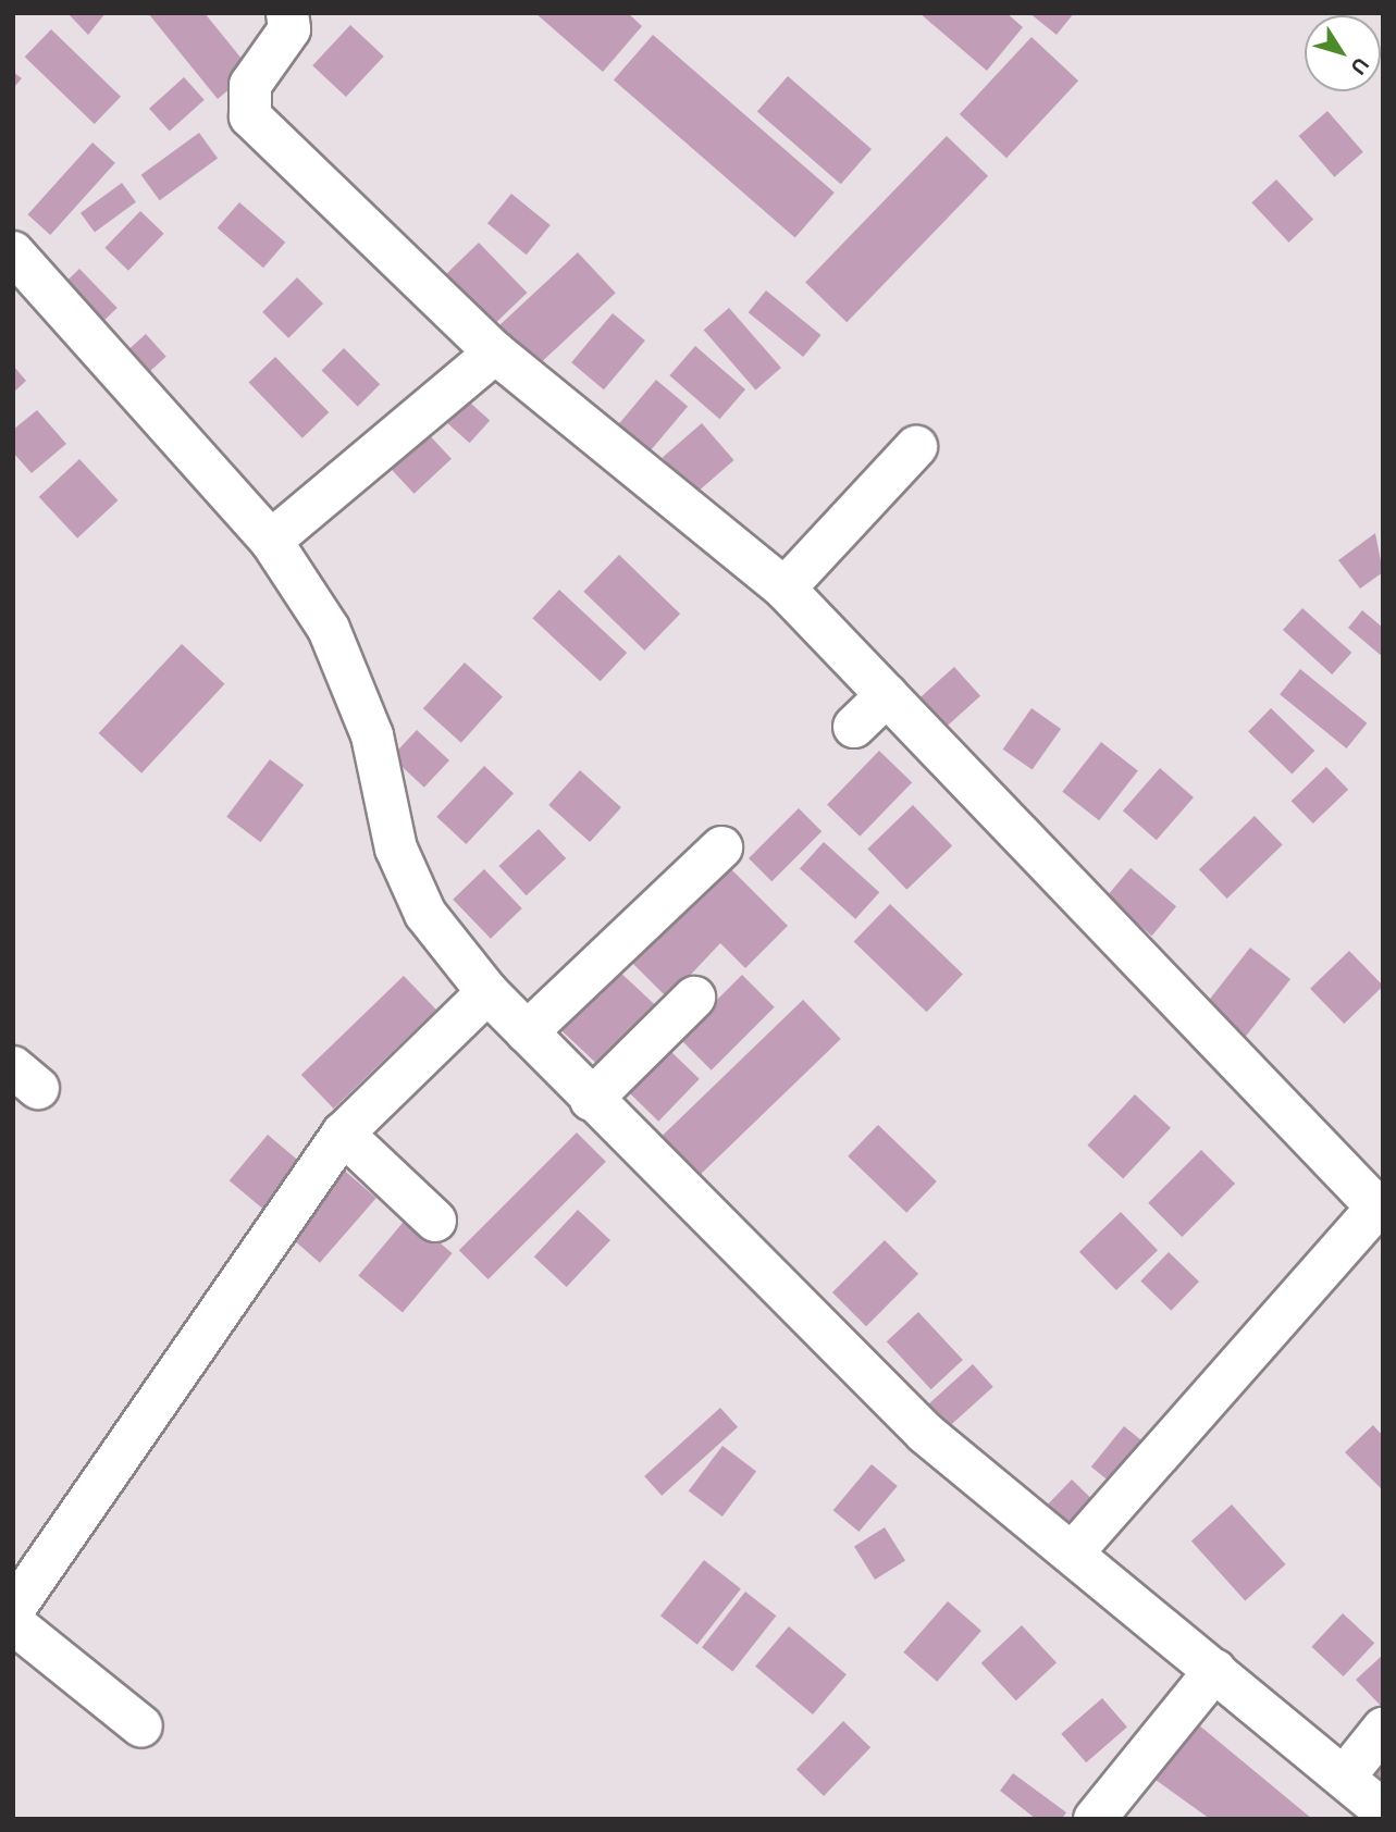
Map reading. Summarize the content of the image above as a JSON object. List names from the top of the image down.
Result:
{
  "north": "bottom right"
}
